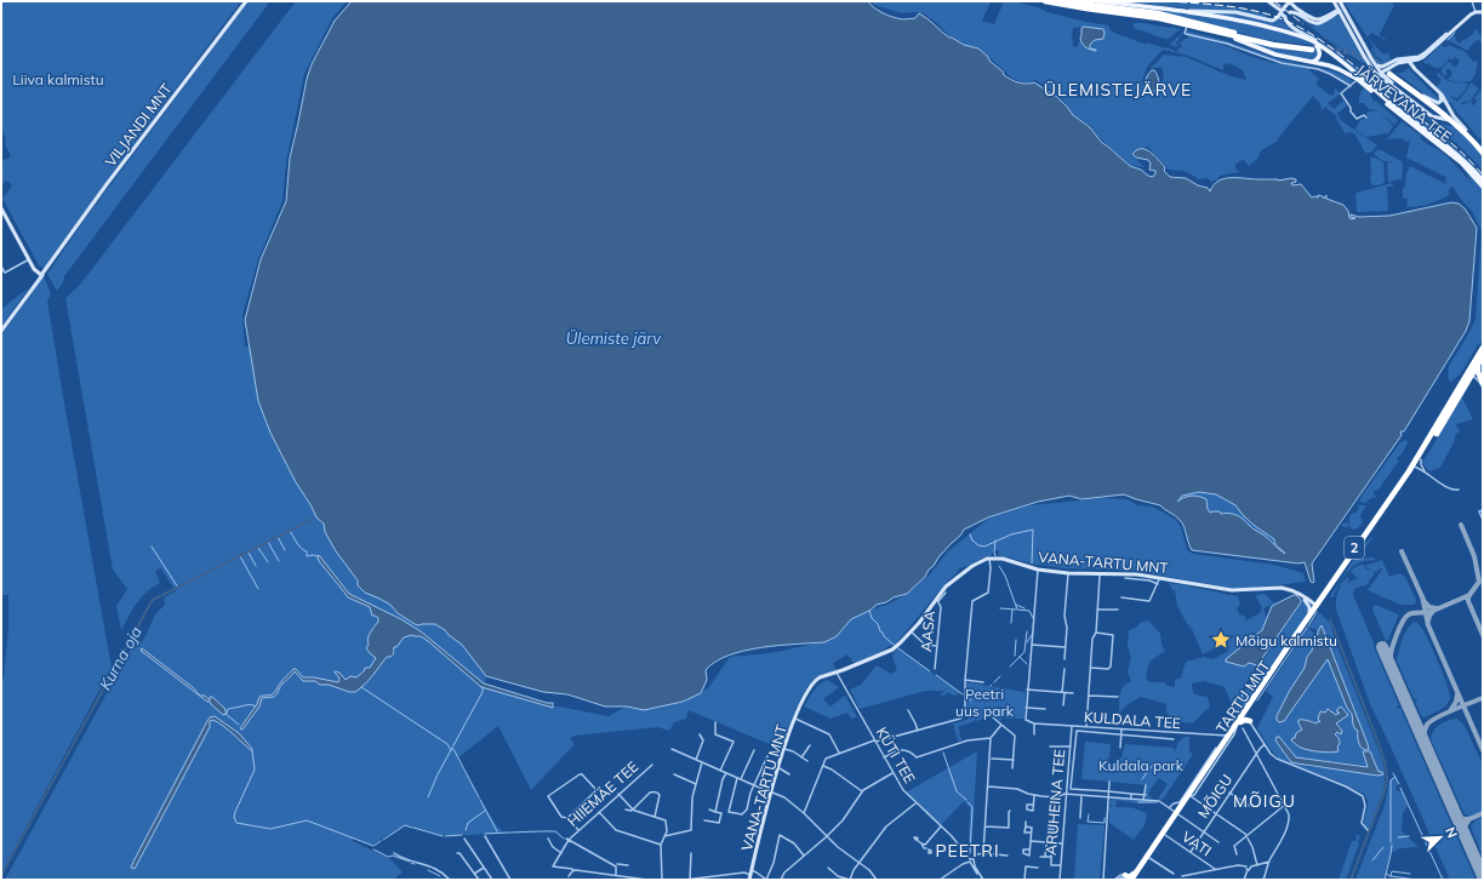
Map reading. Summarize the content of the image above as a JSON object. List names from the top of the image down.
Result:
{
  "streets": {
    "highway": ["JÄRVEVANA TEE", "2", "TARTU MNT"],
    "street": [
      "VILJANDI MNT",
      "VANA-TARTU MNT",
      "AASA",
      "KULDALA TEE",
      "KÜTI TEE",
      "HIIEMÄE TEE",
      "MÕIGU",
      "ARUHEINA TEE",
      "VATI"
    ]
  },
  "crossings": [
    ["VANA-TARTU MNT", "AASA"],
    ["VANA-TARTU MNT", "TARTU MNT"],
    ["VANA-TARTU MNT", "KÜTI TEE"],
    ["TARTU MNT", "KULDALA TEE"],
    ["TARTU MNT", "VATI"],
    ["KULDALA TEE", "ARUHEINA TEE"],
    ["MÕIGU", "VATI"]
  ],
  "districts": ["ÜLEMISTEJÄRVE", "MÕIGU", "PEETRI"],
  "water": ["Ülemiste järv", "Kurna oja"],
  "parks": ["Liiva kalmistu", "Peetri uus park", "Kuldala park"],
  "places": {
    "place": ["Mõigu kalmistu"]
  },
  "north": "top right"
}
